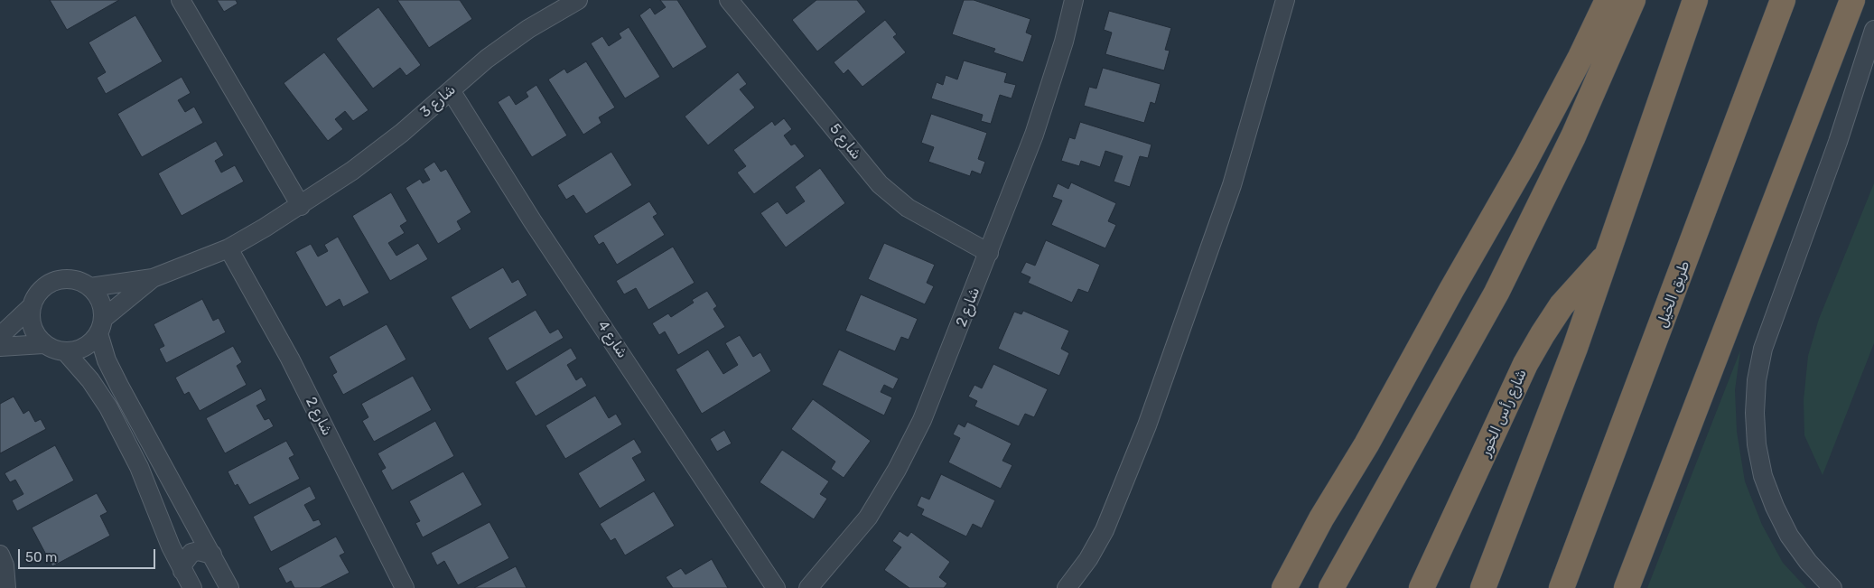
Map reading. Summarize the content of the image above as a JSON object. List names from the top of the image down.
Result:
{
  "streets": {
    "highway": ["طريق الخيل", "شارع رأس الخور"],
    "street": [
      "شارع 3",
      "شارع 5",
      "شارع 2",
      "شارع 4"
    ]
  },
  "crossings": [
    ["شارع 3", "شارع 2"],
    ["شارع 3", "شارع 4"],
    ["شارع 5", "شارع 2"]
  ],
  "scale_bar": "50 m"
}
